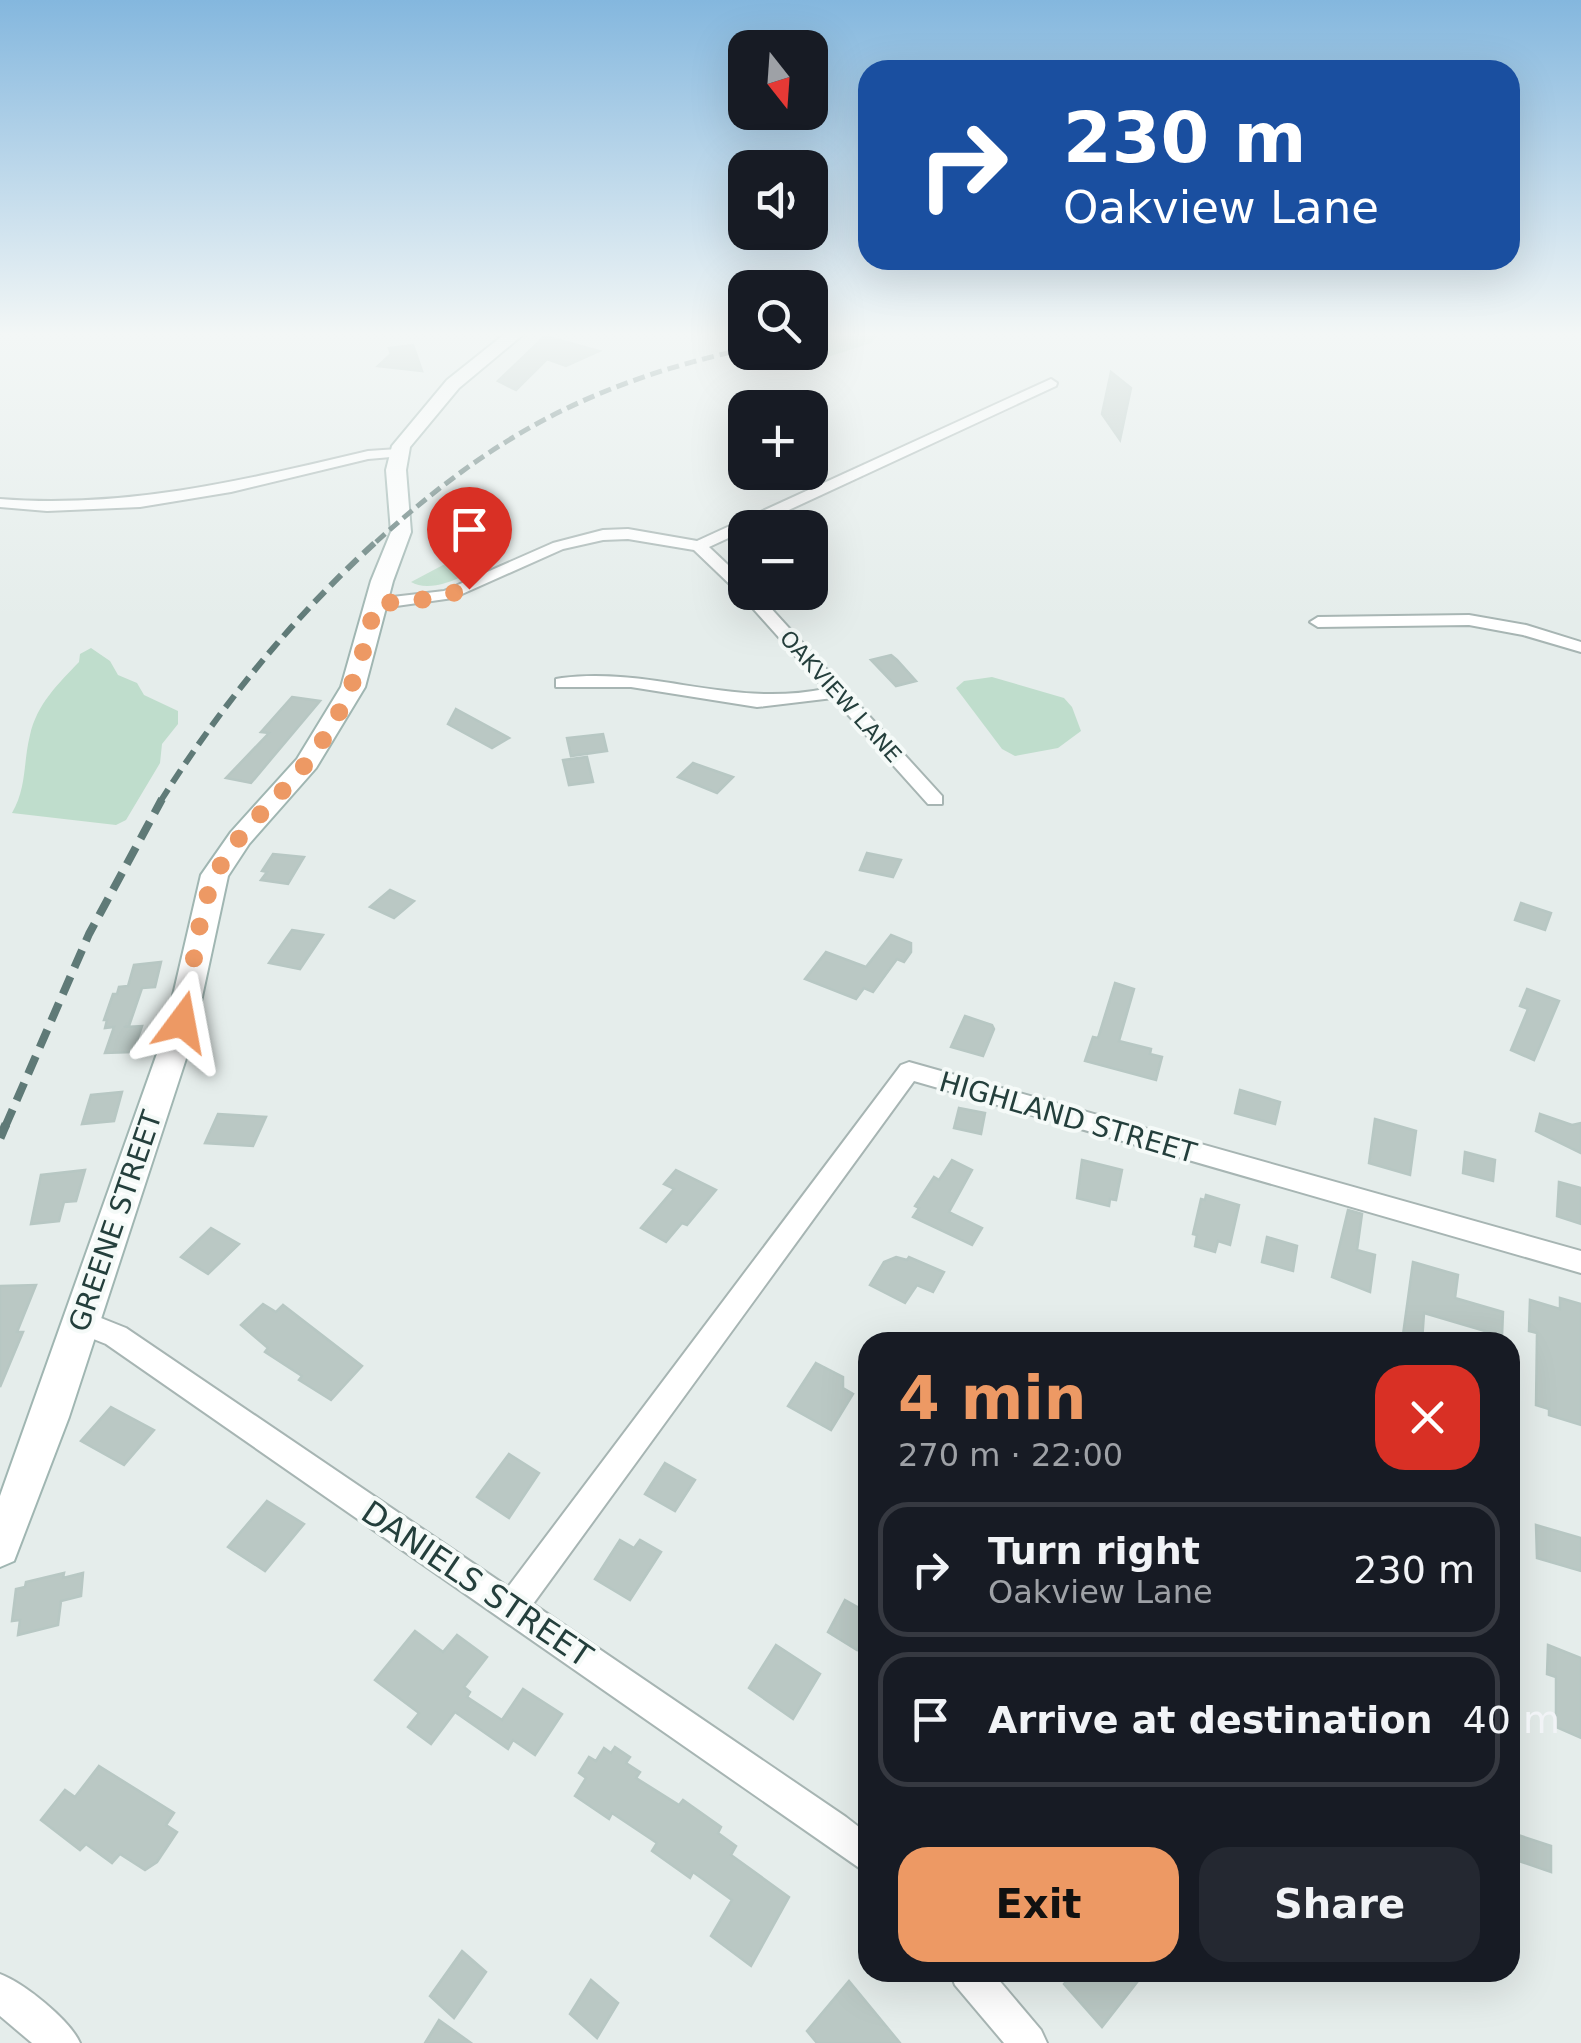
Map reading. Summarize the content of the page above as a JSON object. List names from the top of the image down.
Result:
{
  "streets": {
    "street": [
      "OAKVIEW LANE",
      "HIGHLAND STREET",
      "GREENE STREET",
      "DANIELS STREET"
    ]
  },
  "crossings": [
    ["HIGHLAND STREET", "DANIELS STREET"],
    ["GREENE STREET", "DANIELS STREET"]
  ],
  "north": "bottom",
  "page": {
    "map_buttons": ["+", "−"],
    "turn": ["230 m", "Oakview Lane"],
    "heading": ["4 min", "270 m · 22:00"],
    "list": [
      {
        "name": "Turn right",
        "note": "Oakview Lane",
        "value": "230 m"
      },
      {
        "name": "Arrive at destination",
        "value": "40 m"
      }
    ],
    "buttons": ["Exit", "Share"]
  }
}
